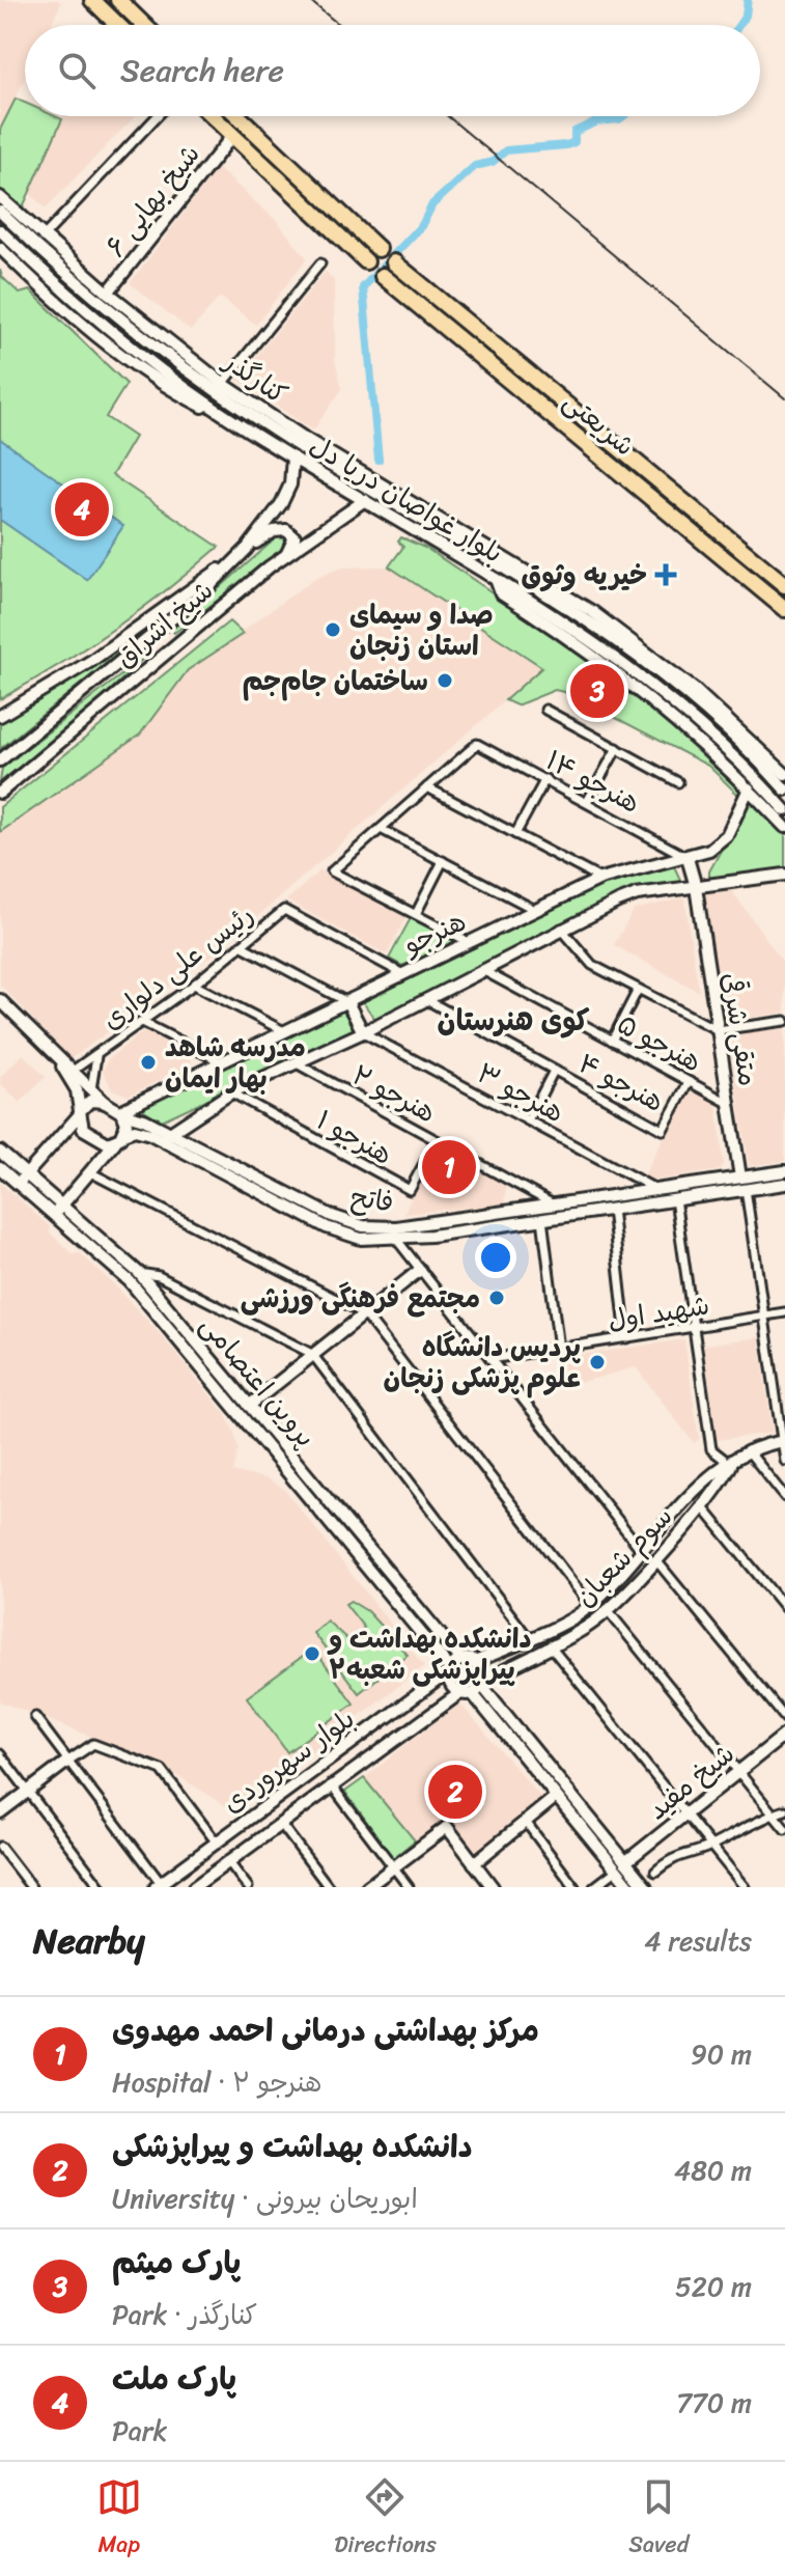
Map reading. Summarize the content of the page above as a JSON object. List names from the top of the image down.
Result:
{
  "streets": {
    "highway": ["شریعتی"],
    "main road": [
      "شیخ بهایی ۶",
      "کنارگذر",
      "بلوار غواصان دریا دل",
      "شیخ اشراق",
      "هنرجو",
      "متقی شرقی",
      "فاتح",
      "پروین اعتصامی",
      "سوم شعبان",
      "بلوار سهروردی",
      "شیخ مفید"
    ],
    "street": [
      "هنرجو ۱۴",
      "رئیس علی دلواری",
      "هنرجو ۵",
      "هنرجو ۴",
      "هنرجو ۳",
      "هنرجو ۲",
      "هنرجو ۱",
      "شهید اول"
    ]
  },
  "crossings": [
    ["شیخ بهایی ۶", "کنارگذر"],
    ["کنارگذر", "بلوار غواصان دریا دل"],
    ["بلوار غواصان دریا دل", "شیخ اشراق"],
    ["هنرجو ۱۴", "هنرجو"],
    ["هنرجو ۱۴", "متقی شرقی"],
    ["هنرجو", "رئیس علی دلواری"],
    ["هنرجو", "متقی شرقی"],
    ["هنرجو", "هنرجو ۵"],
    ["هنرجو", "هنرجو ۴"],
    ["هنرجو", "هنرجو ۳"],
    ["هنرجو", "هنرجو ۲"],
    ["هنرجو", "هنرجو ۱"],
    ["هنرجو", "فاتح"],
    ["متقی شرقی", "هنرجو ۵"],
    ["متقی شرقی", "فاتح"],
    ["هنرجو ۵", "هنرجو ۴"],
    ["هنرجو ۳", "فاتح"],
    ["هنرجو ۲", "هنرجو ۱"],
    ["هنرجو ۲", "فاتح"],
    ["پروین اعتصامی", "سوم شعبان"],
    ["پروین اعتصامی", "بلوار سهروردی"],
    ["سوم شعبان", "بلوار سهروردی"]
  ],
  "districts": ["کوی هنرستان"],
  "places": {
    "health": ["خیریه وثوق"],
    "other": [
      "صدا و سیمای استان زنجان",
      "ساختمان جام‌جم",
      "مدرسه شاهد بهار ایمان",
      "مجتمع فرهنگی ورزشی",
      "پردیس دانشگاه علوم پزشکى زنجان",
      "دانشکده بهداشت و پیراپزشکى شعبه۲"
    ]
  },
  "page": {
    "search": "Search here",
    "pins": [
      "4",
      "3",
      "1",
      "2"
    ],
    "heading": ["Nearby", "4 results"],
    "list": [
      {
        "mark": "1",
        "name": "مرکز بهداشتی درمانی احمد مهدوی",
        "note": "Hospital · هنرجو ۲",
        "value": "90 m"
      },
      {
        "mark": "2",
        "name": "دانشکده بهداشت و پیراپزشکی",
        "note": "University · ابوریحان بیرونی",
        "value": "480 m"
      },
      {
        "mark": "3",
        "name": "پارک میثم",
        "note": "Park · کنارگذر",
        "value": "520 m"
      },
      {
        "mark": "4",
        "name": "پارک ملت",
        "note": "Park",
        "value": "770 m"
      }
    ],
    "nav": ["Map", "Directions", "Saved"]
  }
}
